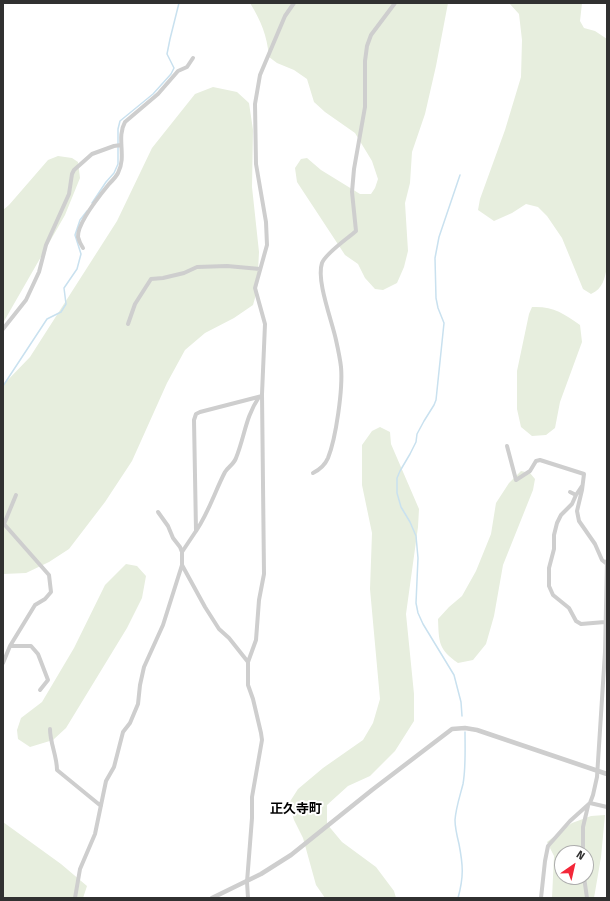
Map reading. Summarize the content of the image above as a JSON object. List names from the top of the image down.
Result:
{
  "districts": ["正久寺町"],
  "north": "top right"
}
